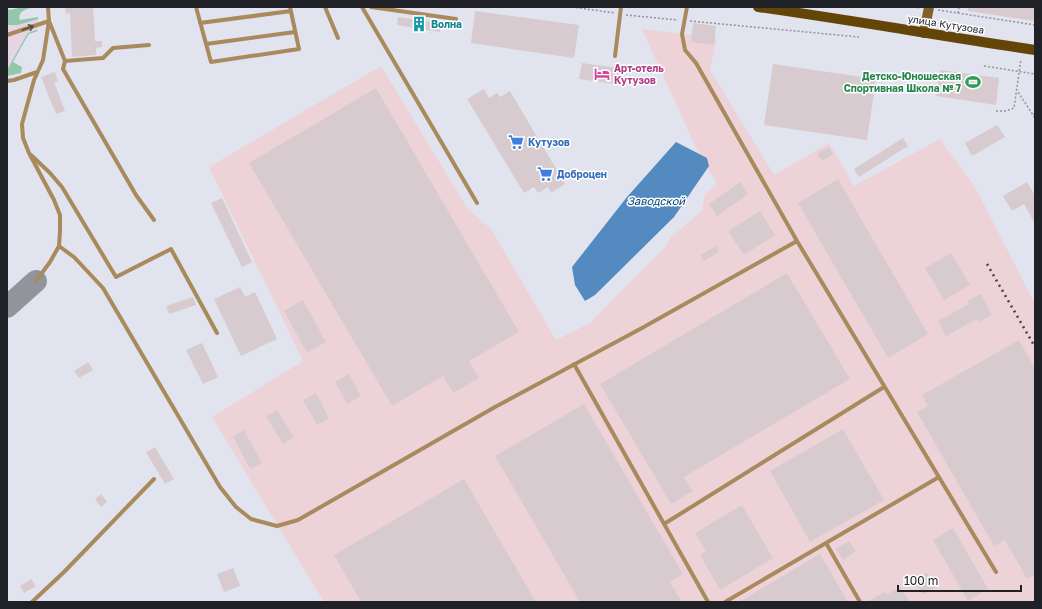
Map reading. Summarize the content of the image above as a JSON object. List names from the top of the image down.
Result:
{
  "streets": {
    "main road": ["улица Кутузова"]
  },
  "water": ["Заводской"],
  "places": {
    "building": ["Волна"],
    "hotel": ["Арт-отель Кутузов"],
    "sports": ["Детско-Юношеская Спортивная Школа № 7"],
    "supermarket": ["Кутузов", "Доброцен"]
  },
  "scale_bar": "100 m"
}
